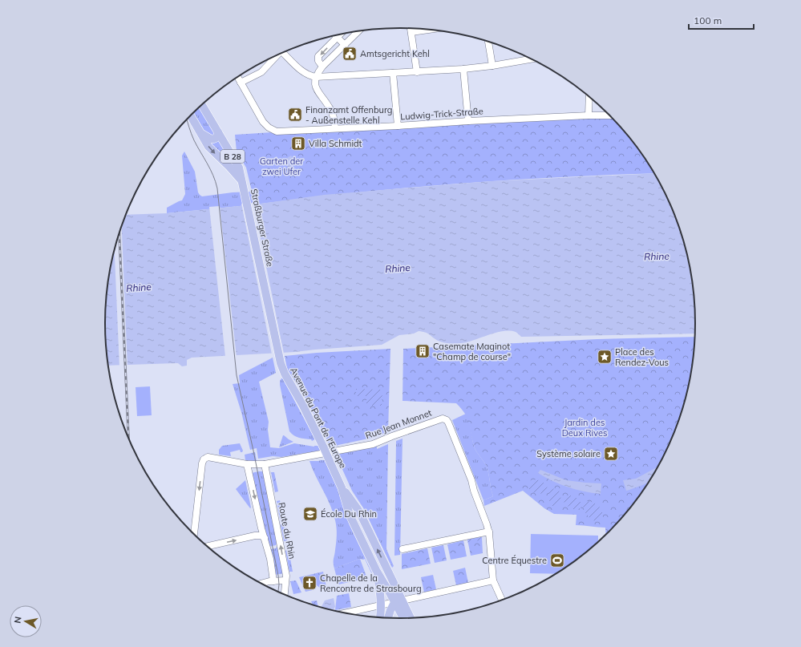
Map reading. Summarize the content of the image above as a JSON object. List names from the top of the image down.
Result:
{
  "streets": {
    "main road": ["B 28", "Straßburger Straße", "Avenue du Pont de l'Europe"],
    "street": ["Ludwig-Trick-Straße", "Rue Jean Monnet", "Route du Rhin"]
  },
  "crossings": [
    ["Straßburger Straße", "Avenue du Pont de l'Europe"],
    ["Rue Jean Monnet", "Route du Rhin"]
  ],
  "water": ["Rhine"],
  "parks": ["Garten der zwei Ufer", "Jardin des Deux Rives"],
  "places": {
    "public building": ["Amtsgericht Kehl", "Finanzamt Offenburg - Außenstelle Kehl"],
    "building": ["Villa Schmidt", "Casemate Maginot \"Champ de course\""],
    "place": ["Place des Rendez-Vous", "Système solaire"],
    "school or university": ["École Du Rhin"],
    "sports": ["Centre Équestre"],
    "church": ["Chapelle de la Rencontre de Strasbourg"]
  },
  "scale_bar": "100 m",
  "north": "left"
}
